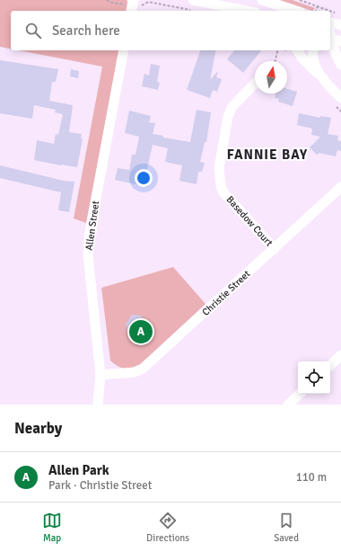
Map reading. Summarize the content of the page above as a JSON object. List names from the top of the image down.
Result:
{
  "streets": {
    "street": ["Basedow Court", "Allen Street", "Christie Street"]
  },
  "crossings": [
    ["Basedow Court", "Christie Street"],
    ["Allen Street", "Christie Street"]
  ],
  "districts": ["FANNIE BAY"],
  "north": "top",
  "page": {
    "search": "Search here",
    "pins": "A",
    "heading": "Nearby",
    "list": [
      {
        "mark": "A",
        "name": "Allen Park",
        "note": "Park · Christie Street",
        "value": "110 m"
      }
    ],
    "nav": ["Map", "Directions", "Saved"]
  }
}
